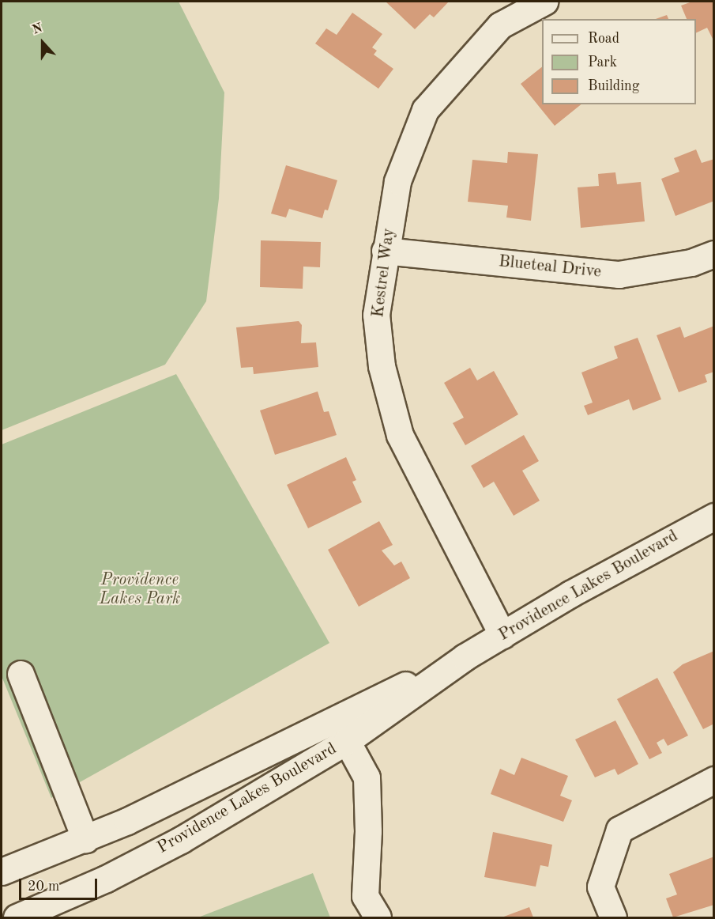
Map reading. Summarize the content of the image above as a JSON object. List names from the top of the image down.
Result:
{
  "streets": {
    "street": ["Blueteal Drive", "Kestrel Way", "Providence Lakes Boulevard"]
  },
  "crossings": [
    ["Blueteal Drive", "Kestrel Way"],
    ["Kestrel Way", "Providence Lakes Boulevard"]
  ],
  "parks": ["Providence Lakes Park"],
  "legend": ["Road", "Park", "Building"],
  "scale_bar": "20 m",
  "north": "top"
}
